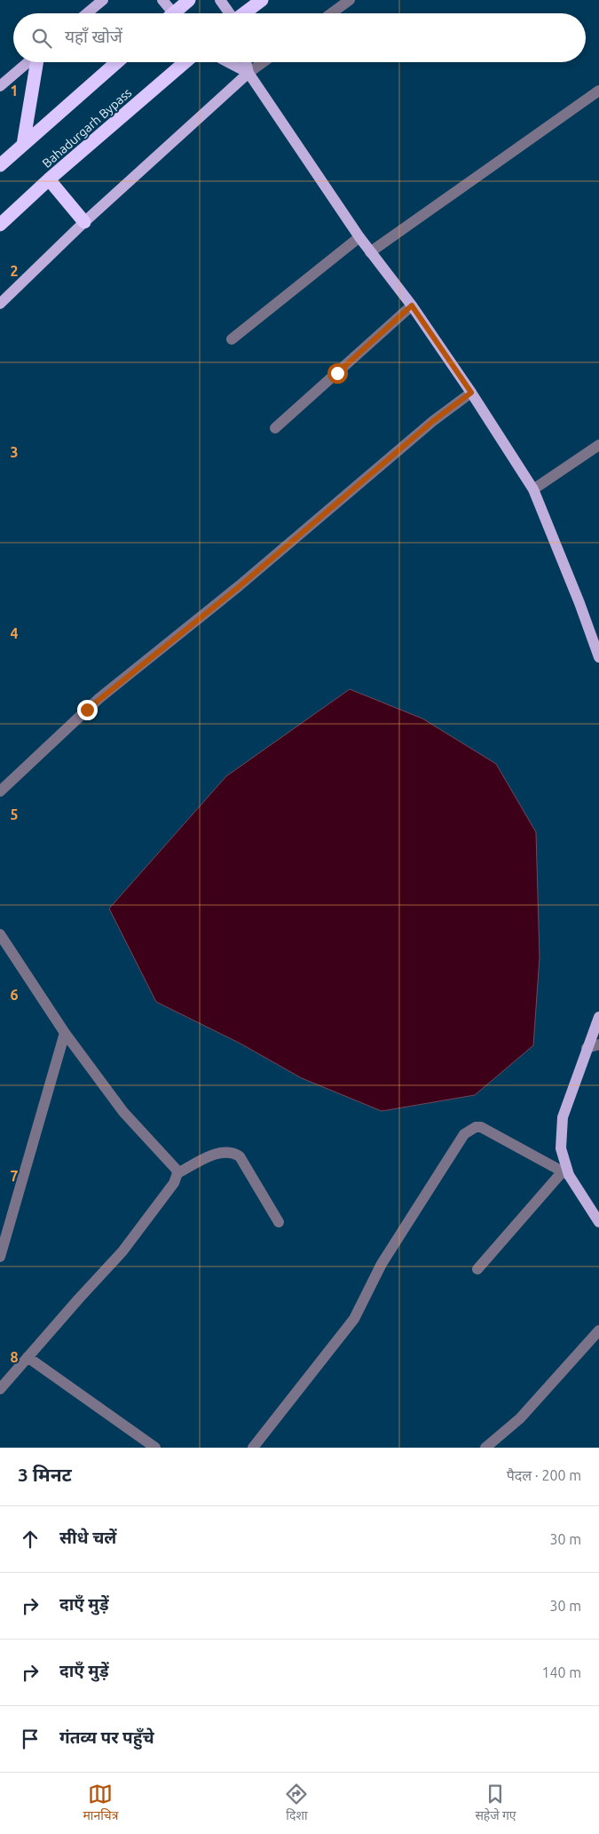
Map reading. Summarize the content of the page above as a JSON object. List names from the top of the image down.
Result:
{
  "streets": {
    "highway": ["Bahadurgarh Bypass"]
  },
  "page": {
    "search": "यहाँ खोजें",
    "heading": ["3 मिनट", "पैदल · 200 m"],
    "list": [
      ["सीधे चलें", "30 m"],
      ["दाएँ मुड़ें", "30 m"],
      ["दाएँ मुड़ें", "140 m"],
      "गंतव्य पर पहुँचे"
    ],
    "nav": ["मानचित्र", "दिशा", "सहेजे गए"]
  },
  "grid": {
    "rows": [
      "1",
      "2",
      "3",
      "4",
      "5",
      "6",
      "7",
      "8"
    ]
  }
}
